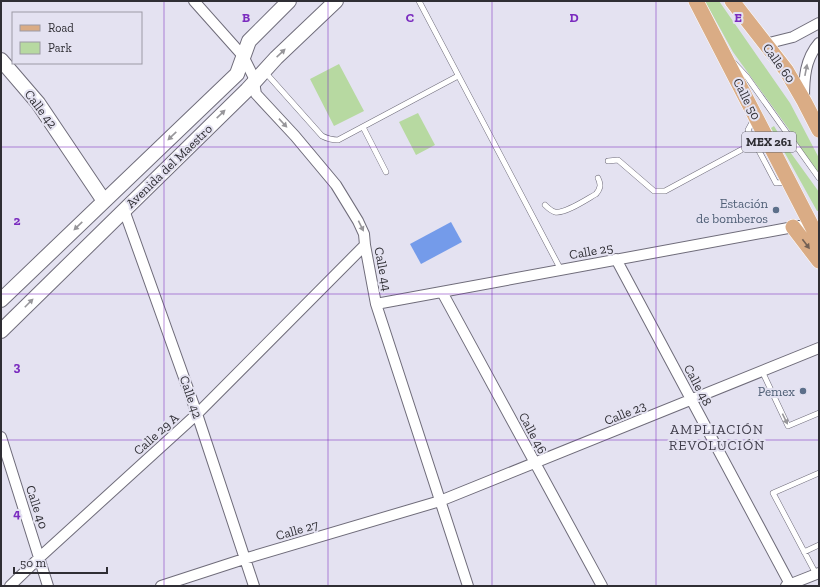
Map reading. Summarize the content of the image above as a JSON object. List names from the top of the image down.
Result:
{
  "streets": {
    "main road": ["Calle 60", "Calle 50", "MEX 261"],
    "street": [
      "Calle 42",
      "Avenida del Maestro",
      "Calle 25",
      "Calle 44",
      "Calle 48",
      "Calle 23",
      "Calle 46",
      "Calle 29 A",
      "Calle 40",
      "Calle 27"
    ]
  },
  "crossings": [
    ["Calle 50", "Calle 25"],
    ["Calle 42", "Avenida del Maestro"],
    ["Calle 42", "Calle 29 A"],
    ["Calle 42", "Calle 27"],
    ["Avenida del Maestro", "Calle 44"],
    ["Calle 25", "Calle 44"],
    ["Calle 25", "Calle 48"],
    ["Calle 25", "Calle 46"],
    ["Calle 44", "Calle 23"],
    ["Calle 44", "Calle 29 A"],
    ["Calle 44", "Calle 27"],
    ["Calle 48", "Calle 23"],
    ["Calle 23", "Calle 46"],
    ["Calle 23", "Calle 27"],
    ["Calle 29 A", "Calle 40"]
  ],
  "districts": ["AMPLIACIÓN REVOLUCIÓN"],
  "places": ["Estación de bomberos", "Pemex"],
  "legend": ["Road", "Park"],
  "scale_bar": "50 m",
  "grid": {
    "columns": [
      "B",
      "C",
      "D",
      "E"
    ],
    "rows": ["2", "3", "4"]
  }
}
